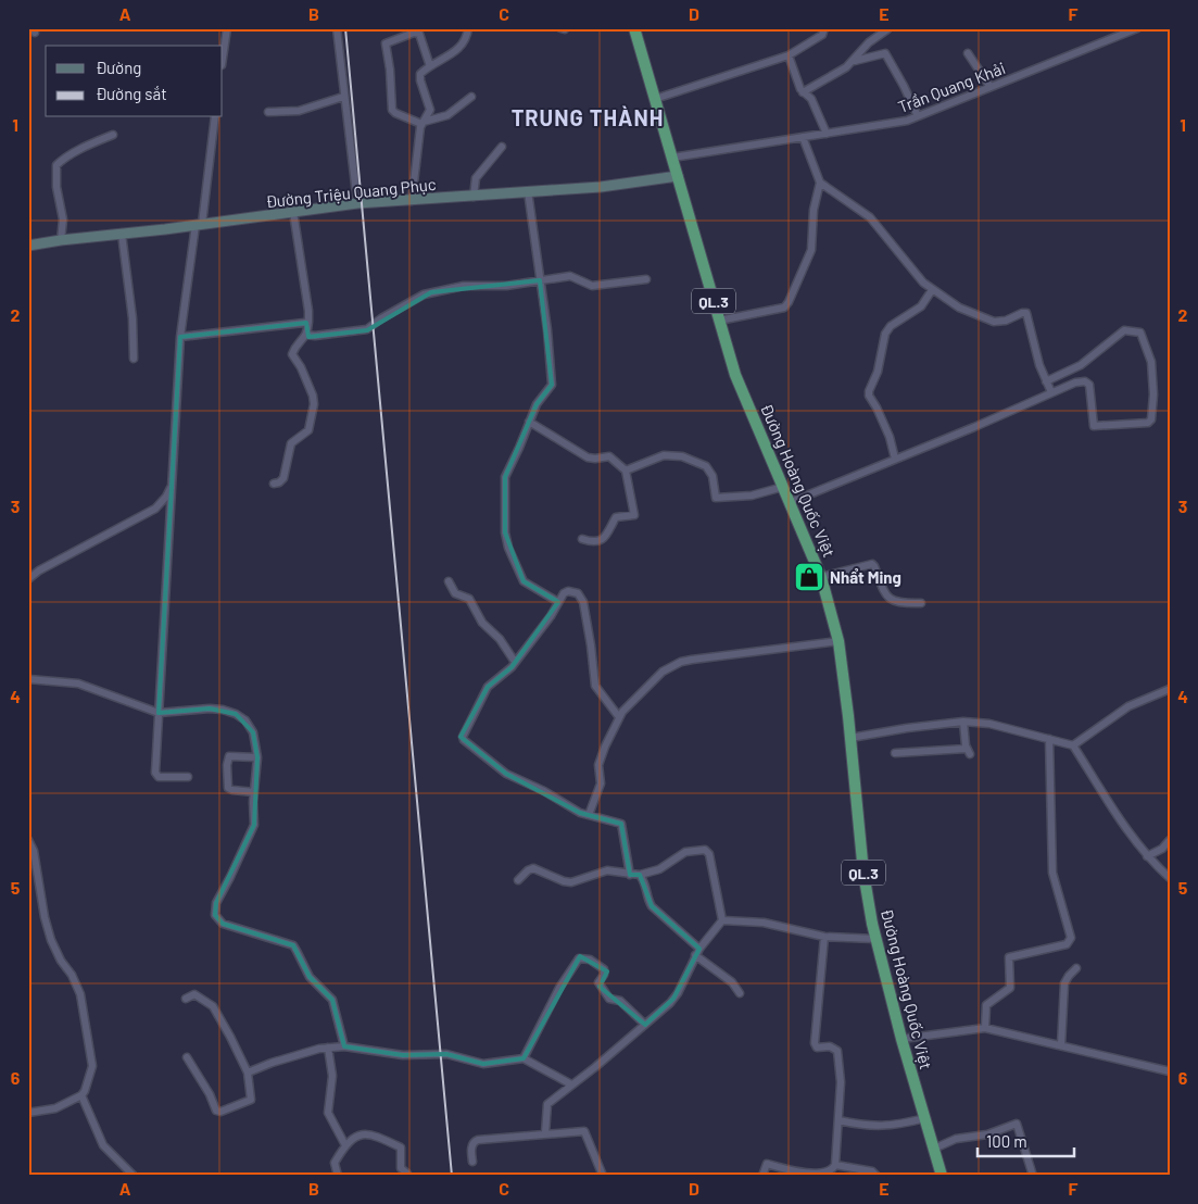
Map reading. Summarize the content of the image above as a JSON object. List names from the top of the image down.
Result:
{
  "streets": {
    "highway": ["QL.3", "Đường Hoàng Quốc Việt"],
    "main road": ["Đường Triệu Quang Phục"],
    "street": ["Trần Quang Khải"]
  },
  "crossings": [
    ["Trần Quang Khải", "Đường Hoàng Quốc Việt"],
    ["Đường Triệu Quang Phục", "Đường Hoàng Quốc Việt"]
  ],
  "districts": ["TRUNG THÀNH"],
  "places": {
    "shop": ["Nhẩt Ming"]
  },
  "legend": ["Đường", "Đường sắt"],
  "scale_bar": "100 m",
  "grid": {
    "columns": [
      "A",
      "B",
      "C",
      "D",
      "E",
      "F"
    ],
    "rows": [
      "1",
      "2",
      "3",
      "4",
      "5",
      "6"
    ]
  }
}
